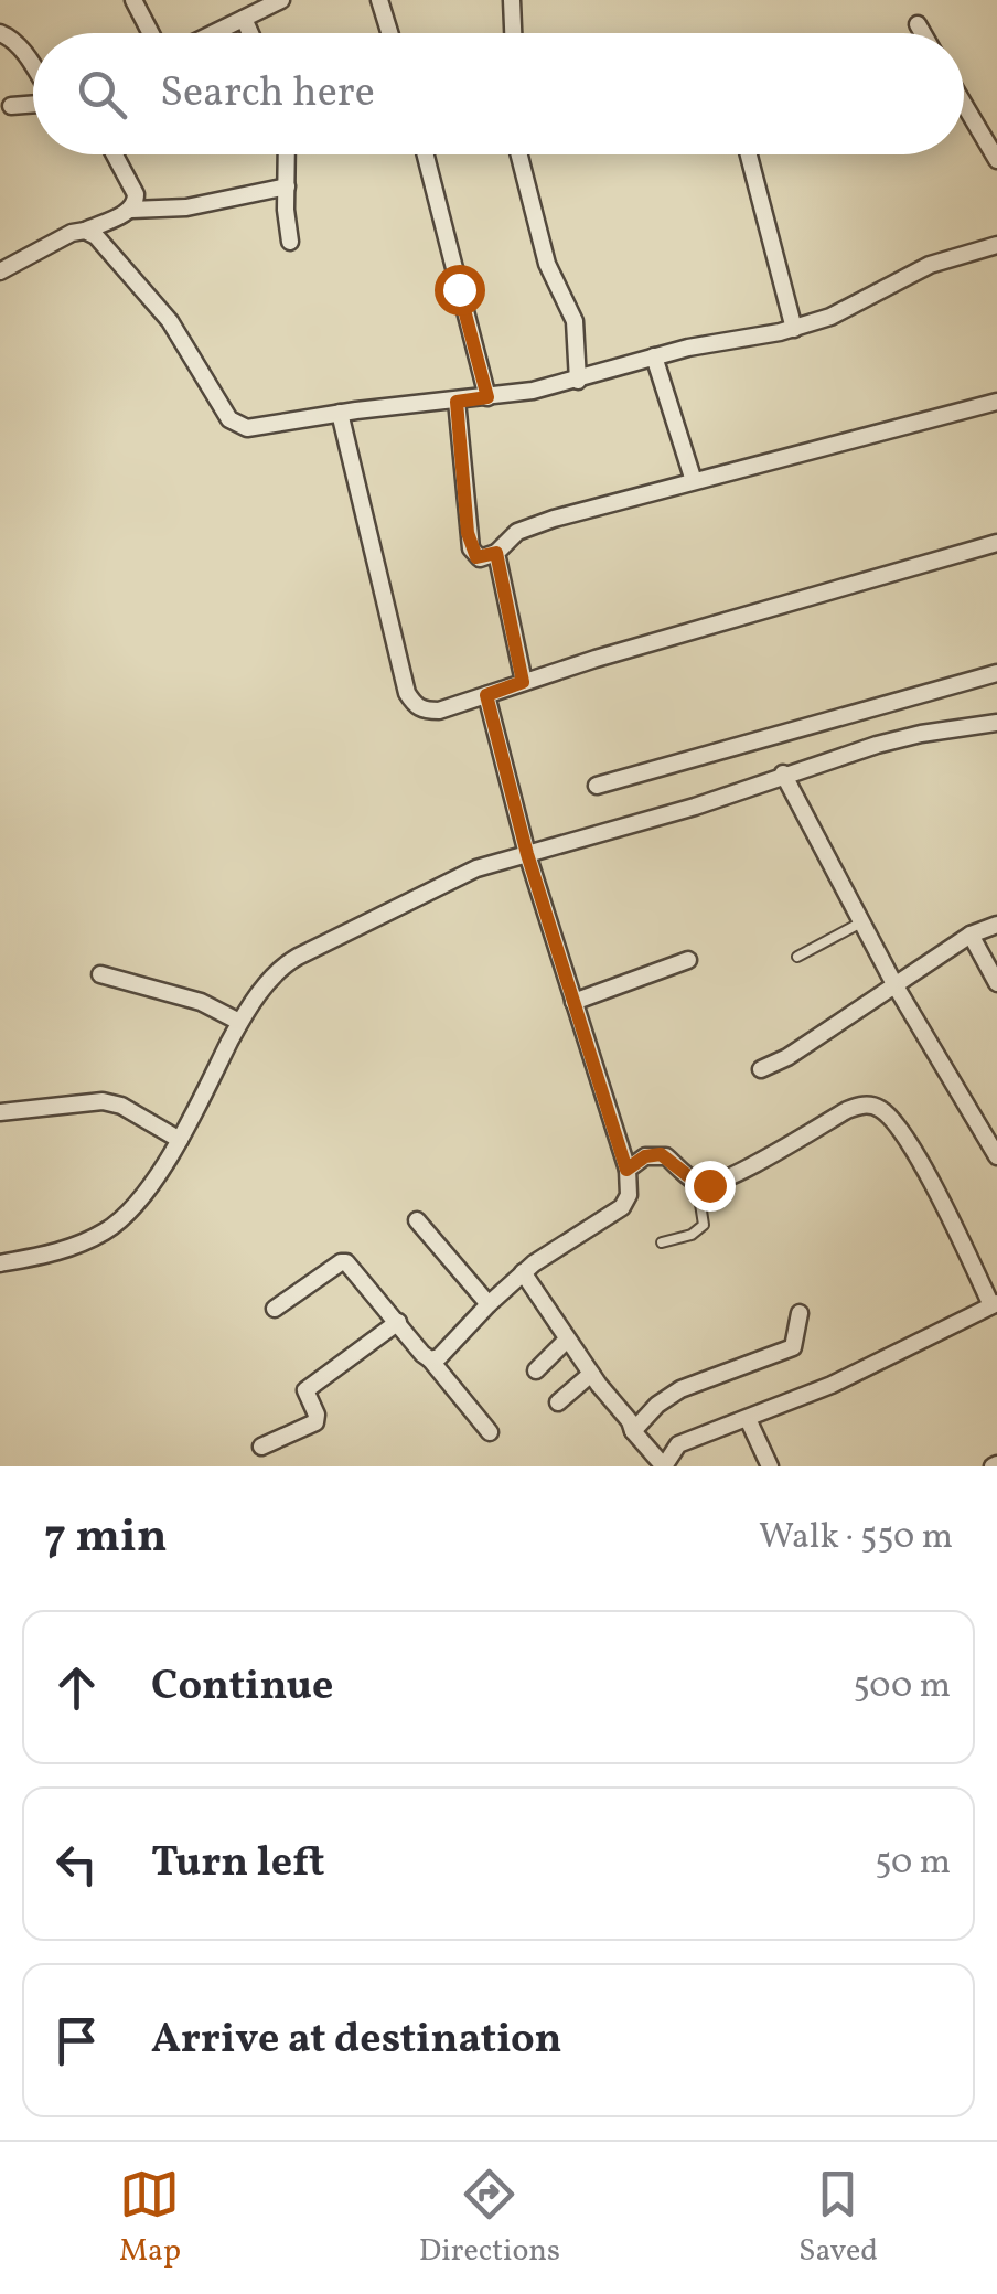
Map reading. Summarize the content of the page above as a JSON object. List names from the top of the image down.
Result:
{
  "page": {
    "search": "Search here",
    "heading": ["7 min", "Walk · 550 m"],
    "list": [
      ["Continue", "500 m"],
      ["Turn left", "50 m"],
      "Arrive at destination"
    ],
    "nav": ["Map", "Directions", "Saved"]
  }
}
